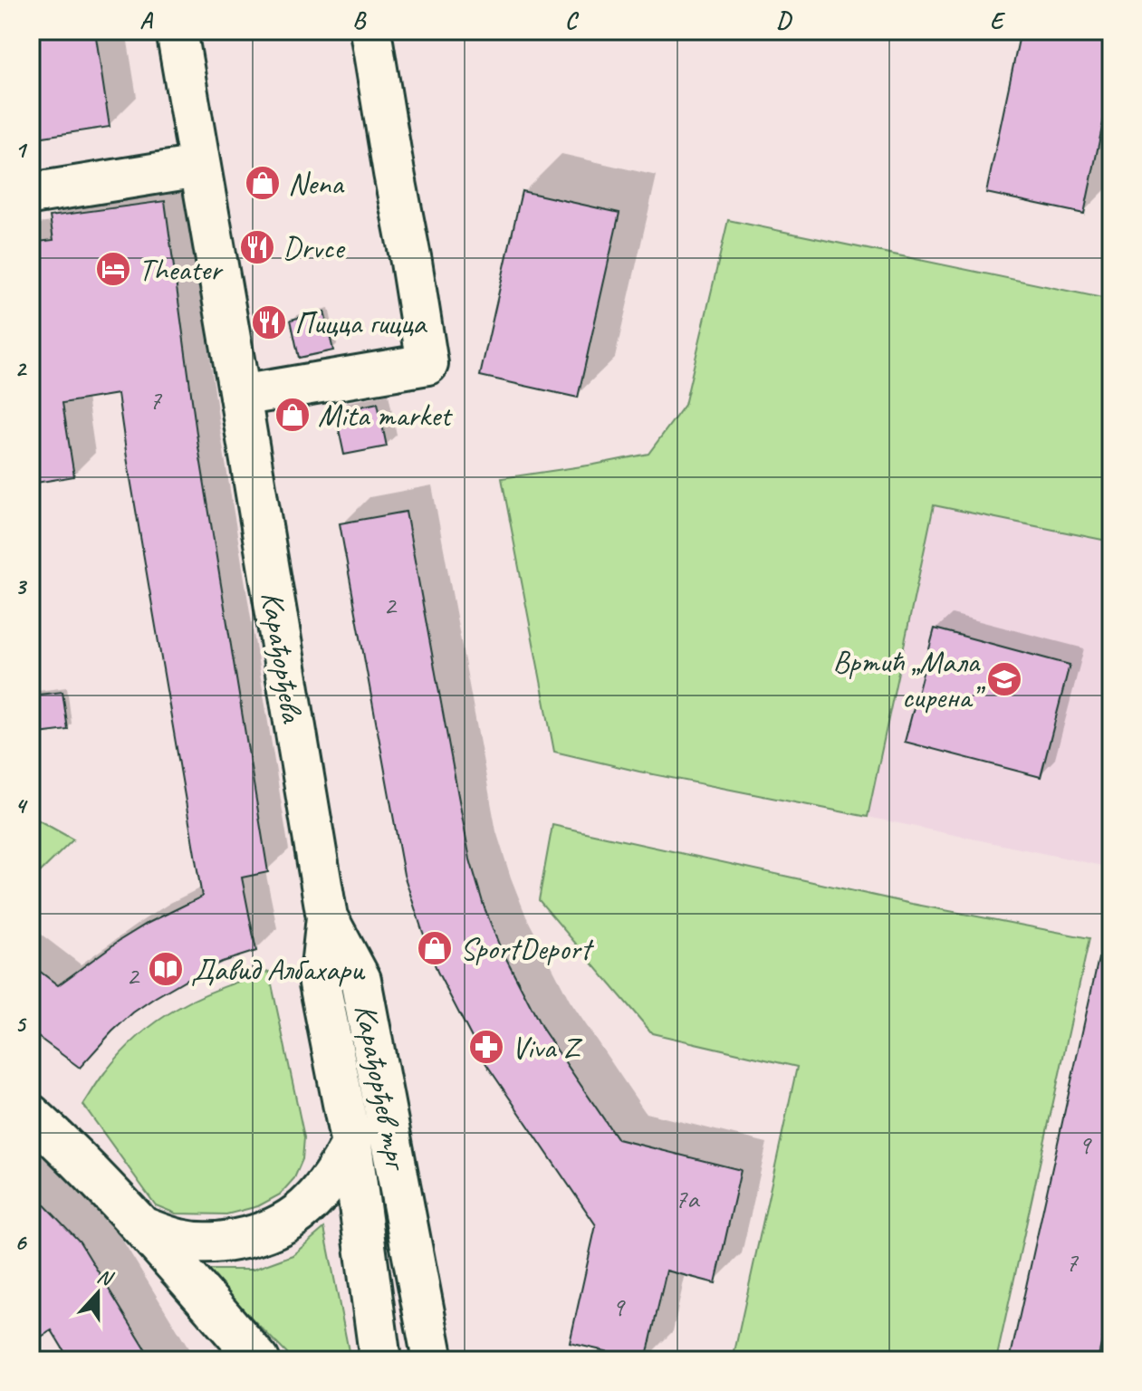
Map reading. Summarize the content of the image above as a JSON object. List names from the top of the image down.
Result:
{
  "streets": {
    "main road": ["Карађорђева", "Карађорђев трг"]
  },
  "crossings": [
    ["Карађорђева", "Карађорђев трг"]
  ],
  "places": {
    "shop": ["Nena", "Mita market", "SportDeport"],
    "restaurant": ["Drvce", "Пицца гицца"],
    "hotel": ["Theater"],
    "school or university": ["Вртић „Мала сирена”"],
    "library": ["Давид Албахари"],
    "pharmacy": ["Viva Z"]
  },
  "house_numbers": [
    "7",
    "2",
    "2",
    "9",
    "7a",
    "7",
    "9"
  ],
  "north": "top",
  "grid": {
    "columns": [
      "A",
      "B",
      "C",
      "D",
      "E"
    ],
    "rows": [
      "1",
      "2",
      "3",
      "4",
      "5",
      "6"
    ]
  }
}
